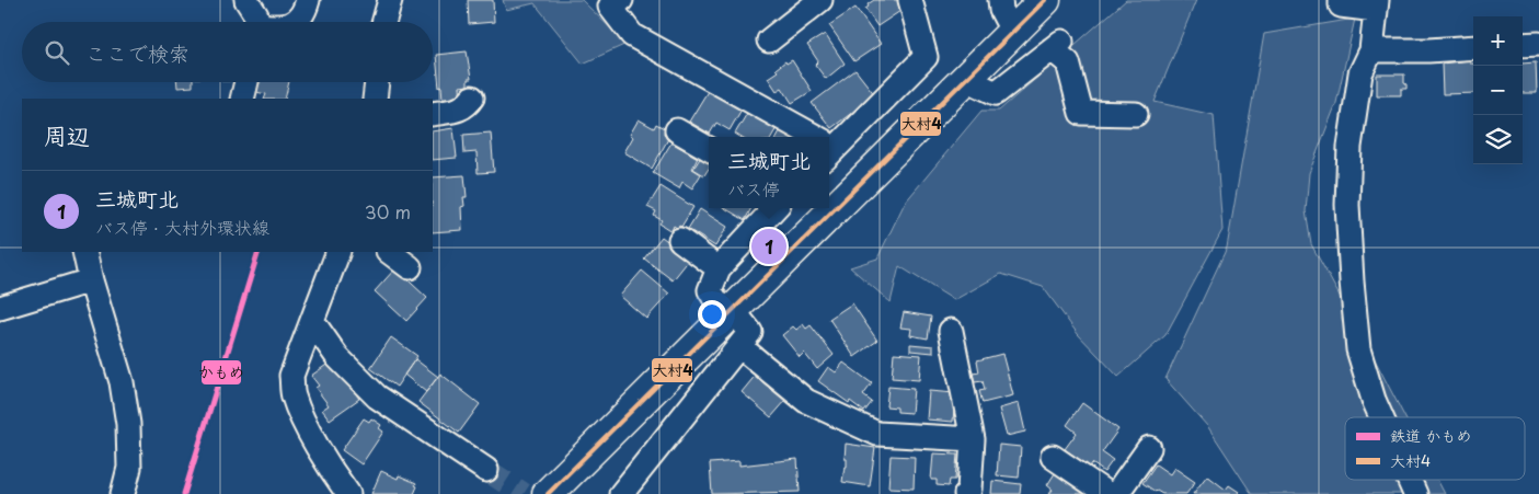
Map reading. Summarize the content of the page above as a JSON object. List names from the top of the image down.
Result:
{
  "lines": ["transit line 大村4", "rail line かもめ"],
  "legend": ["鉄道 かもめ", "大村4"],
  "page": {
    "map_buttons": ["+", "−"],
    "search": "ここで検索",
    "heading": "周辺",
    "popup": ["三城町北", "バス停"],
    "list": [
      {
        "mark": "1",
        "name": "三城町北",
        "note": "バス停 · 大村外環状線",
        "value": "30 m"
      }
    ],
    "pins": "1"
  }
}
